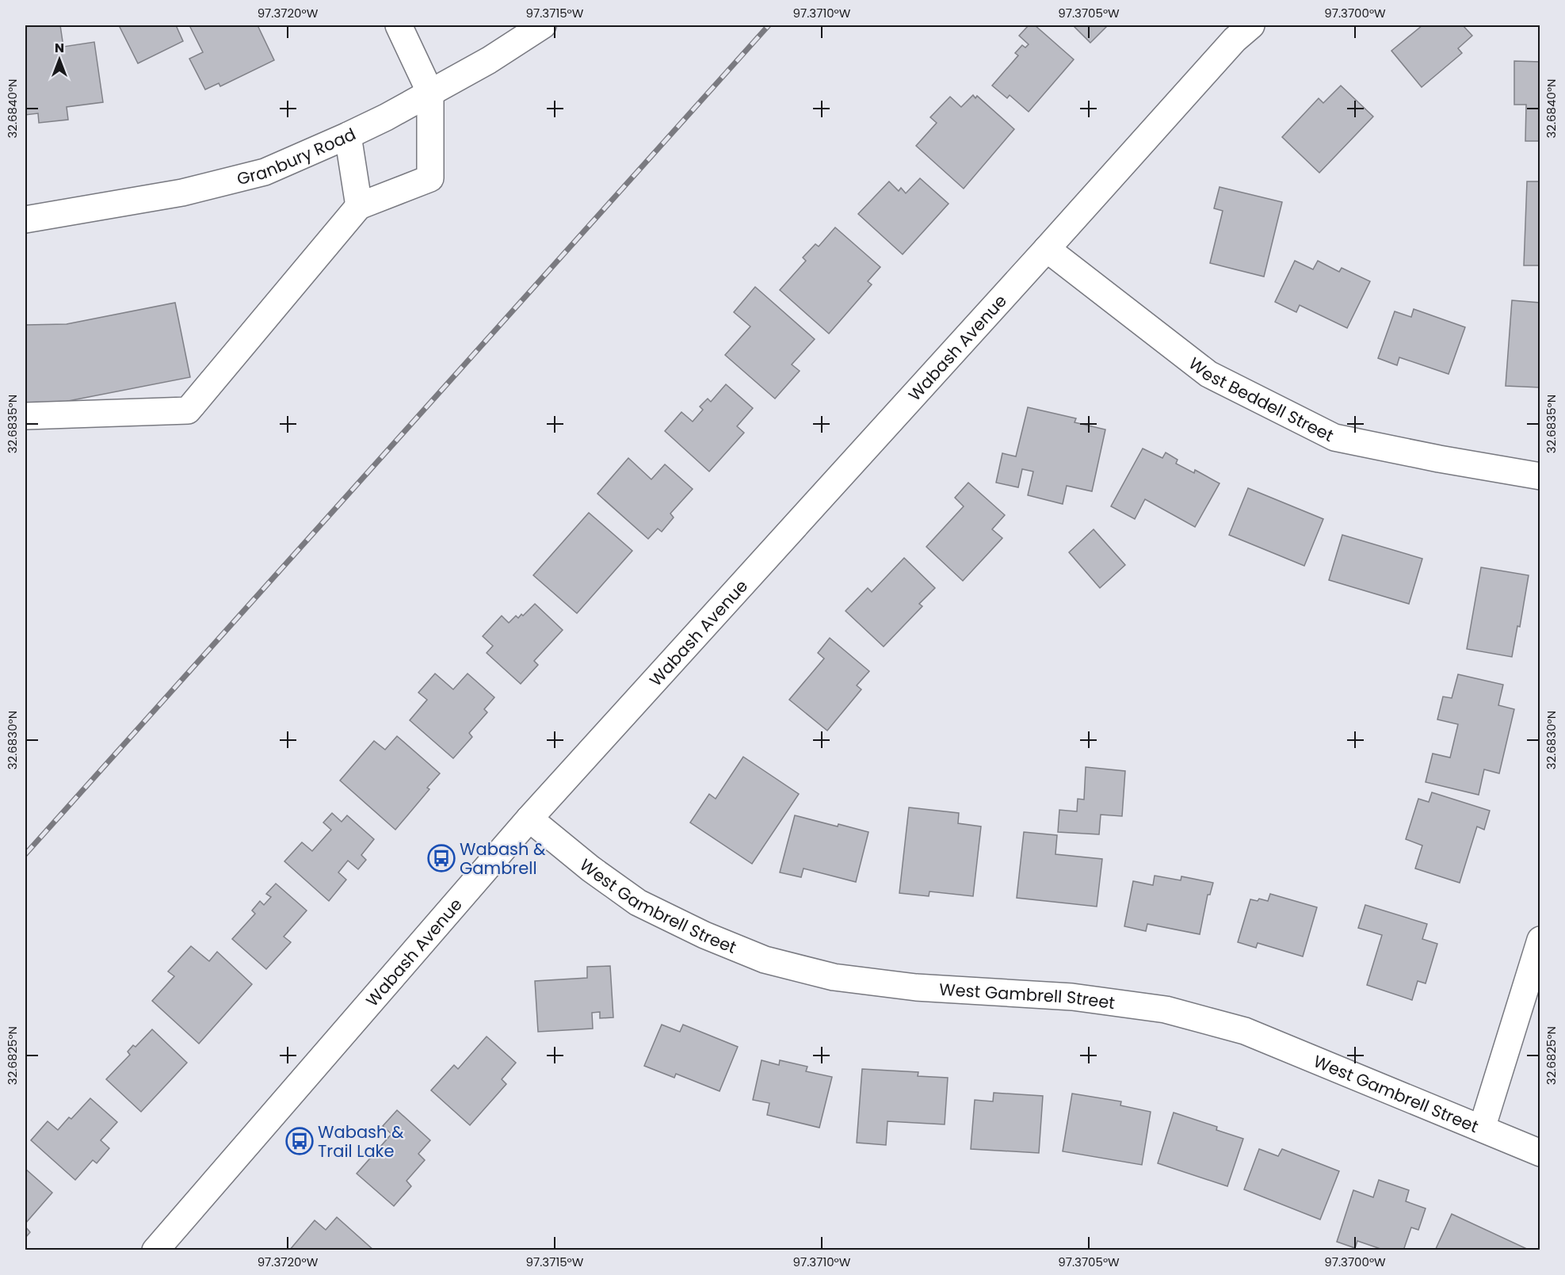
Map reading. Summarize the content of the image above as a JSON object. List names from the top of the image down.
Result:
{
  "streets": {
    "street": [
      "Granbury Road",
      "Wabash Avenue",
      "West Beddell Street",
      "West Gambrell Street"
    ]
  },
  "crossings": [
    ["Wabash Avenue", "West Beddell Street"],
    ["Wabash Avenue", "West Gambrell Street"]
  ],
  "places": {
    "bus stop": ["Wabash & Gambrell", "Wabash & Trail Lake"]
  },
  "north": "top",
  "coordinates": [
    "97.3720°W",
    "97.3715°W",
    "97.3710°W",
    "97.3705°W",
    "97.3700°W",
    "32.6840°N",
    "32.6835°N",
    "32.6830°N",
    "32.6825°N"
  ]
}
